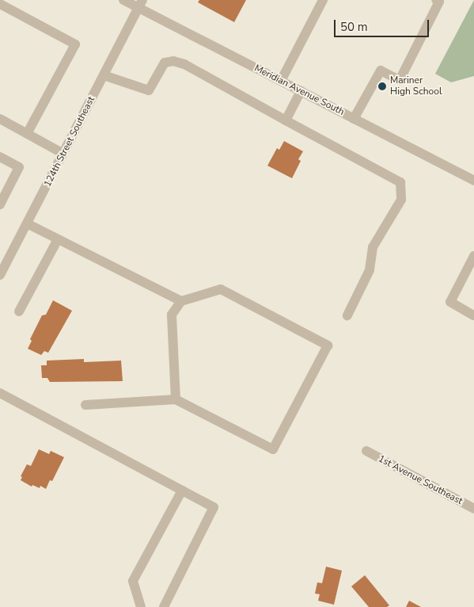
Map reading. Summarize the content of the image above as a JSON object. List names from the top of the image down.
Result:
{
  "streets": {
    "street": ["Meridian Avenue South", "124th Street Southeast", "1st Avenue Southeast"]
  },
  "crossings": [
    ["Meridian Avenue South", "124th Street Southeast"]
  ],
  "places": ["Mariner High School"],
  "scale_bar": "50 m"
}
